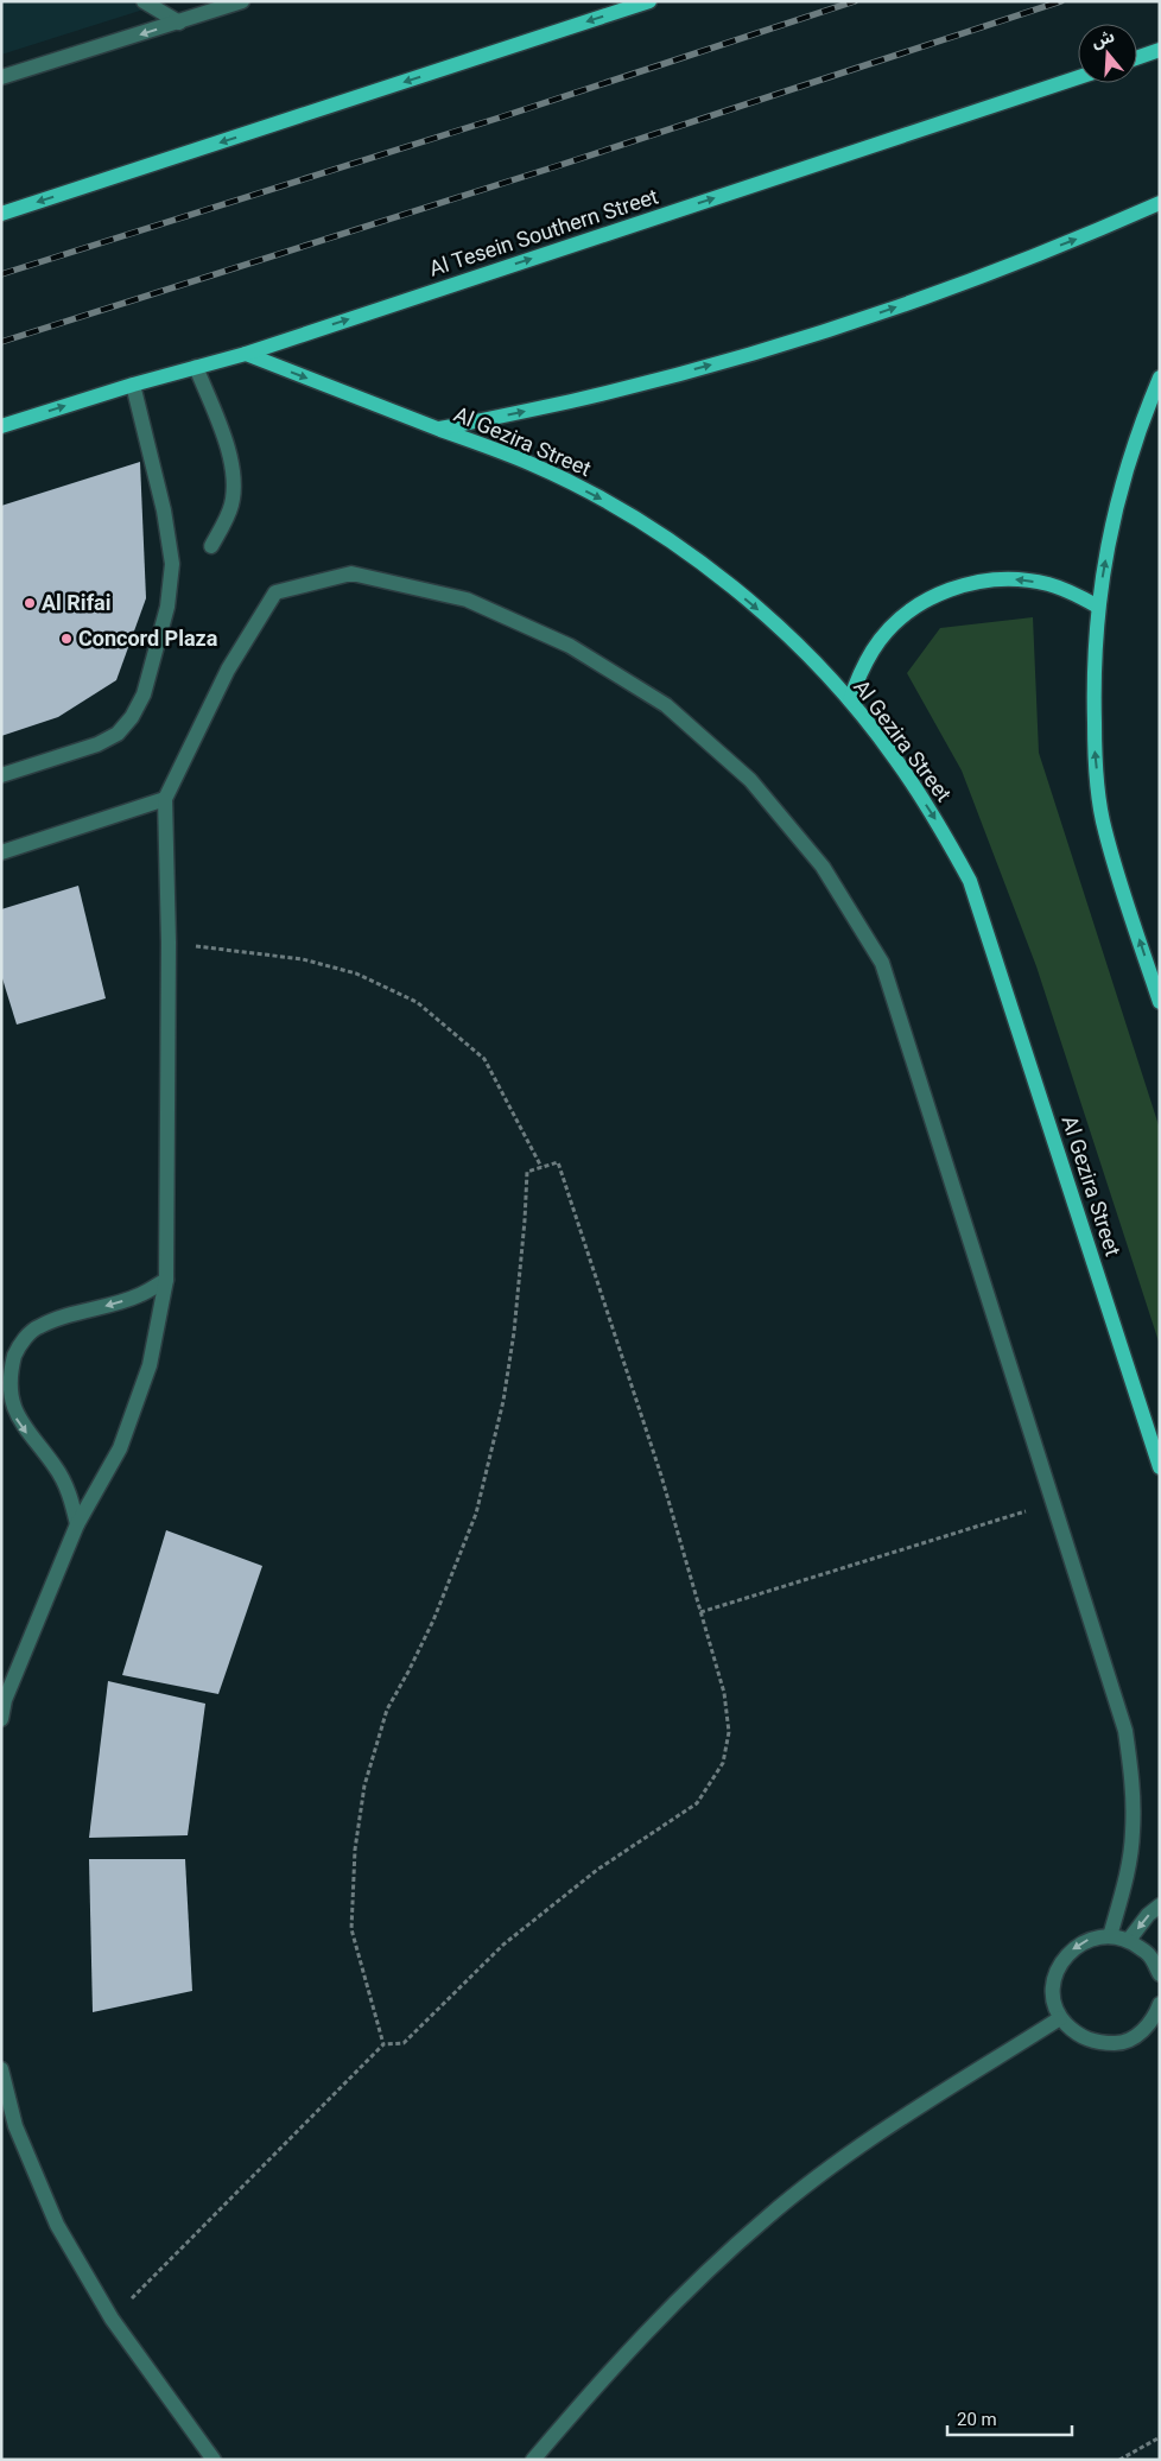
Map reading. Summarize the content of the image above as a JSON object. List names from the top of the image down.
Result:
{
  "streets": {
    "main road": ["Al Tesein Southern Street", "Al Gezira Street"]
  },
  "crossings": [
    ["Al Tesein Southern Street", "Al Gezira Street"]
  ],
  "one_way": ["Al Tesein Southern Street", "Al Gezira Street"],
  "places": ["Al Rifai", "Concord Plaza"],
  "scale_bar": "20 m",
  "north": "top"
}
